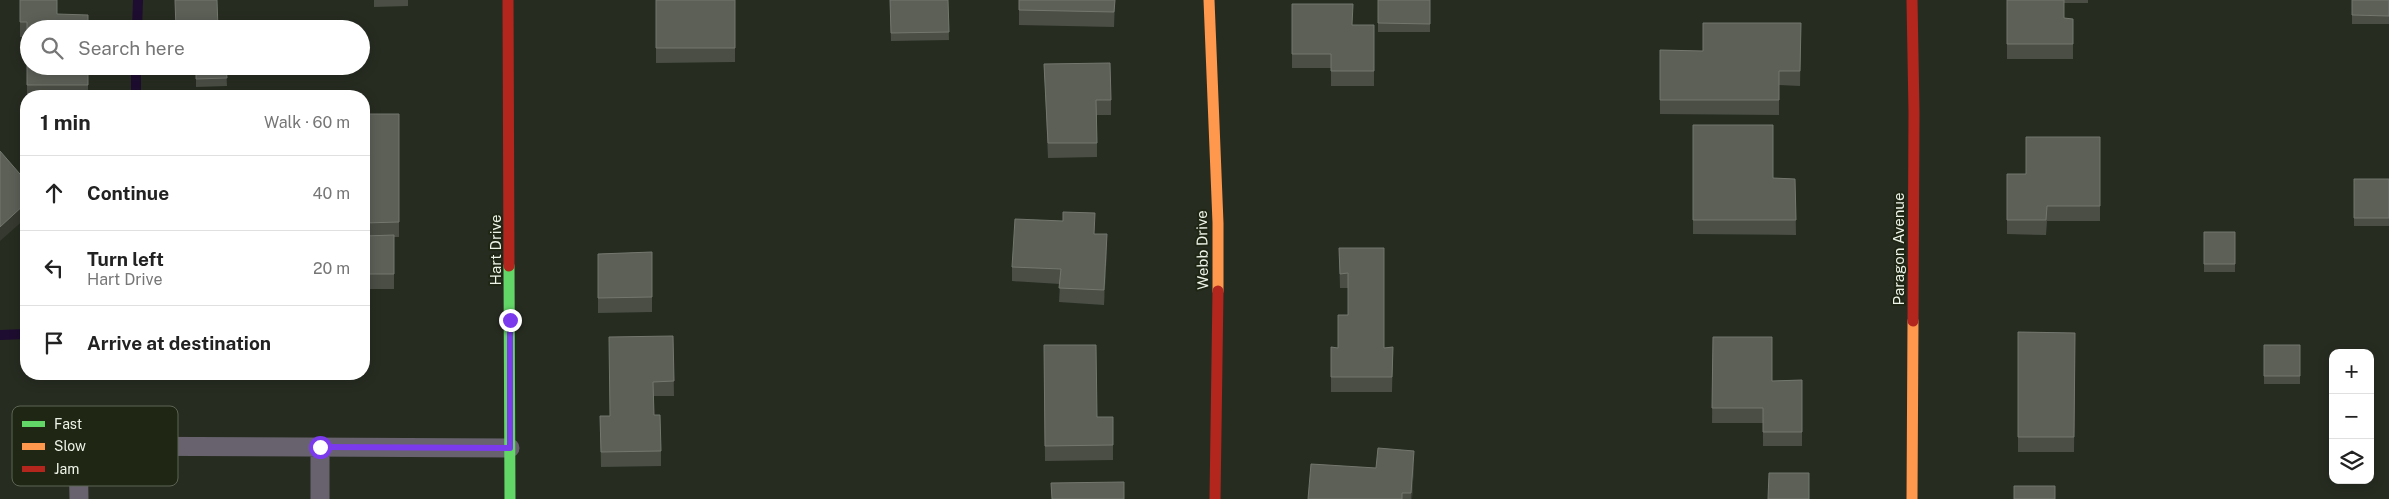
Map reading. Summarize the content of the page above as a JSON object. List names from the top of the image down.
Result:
{
  "streets": {
    "street": ["Paragon Avenue", "Hart Drive", "Webb Drive"]
  },
  "legend": ["Fast", "Slow", "Jam"],
  "page": {
    "search": "Search here",
    "heading": ["1 min", "Walk · 60 m"],
    "list": [
      ["Continue", "40 m"],
      ["Turn left", "Hart Drive", "20 m"],
      "Arrive at destination"
    ],
    "map_buttons": ["+", "−"]
  }
}
